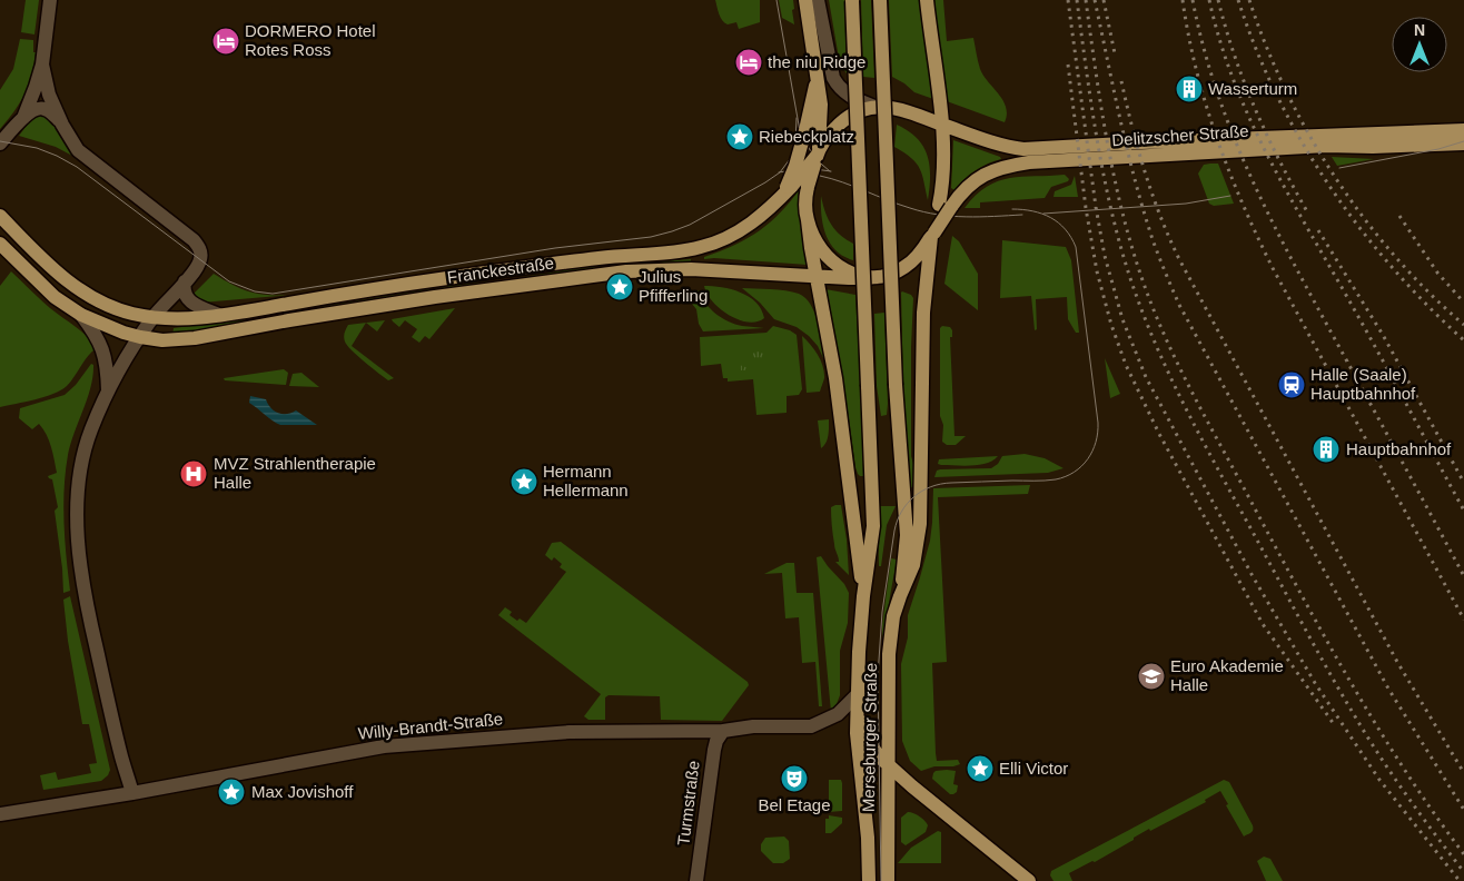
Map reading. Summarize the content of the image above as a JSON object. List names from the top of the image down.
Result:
{
  "streets": {
    "main road": ["Delitzscher Straße", "Franckestraße", "Merseburger Straße"],
    "street": ["Willy-Brandt-Straße", "Turmstraße"]
  },
  "crossings": [
    ["Delitzscher Straße", "Franckestraße"],
    ["Willy-Brandt-Straße", "Merseburger Straße"],
    ["Willy-Brandt-Straße", "Turmstraße"]
  ],
  "places": {
    "hotel": ["DORMERO Hotel Rotes Ross", "the niu Ridge"],
    "building": ["Wasserturm", "Hauptbahnhof"],
    "place": [
      "Riebeckplatz",
      "Julius Pfifferling",
      "Hermann Hellermann",
      "Elli Victor",
      "Max Jovishoff"
    ],
    "station": ["Halle (Saale) Hauptbahnhof"],
    "hospital": ["MVZ Strahlentherapie Halle"],
    "school or university": ["Euro Akademie Halle"],
    "theatre": ["Bel Etage"]
  },
  "north": "top"
}
